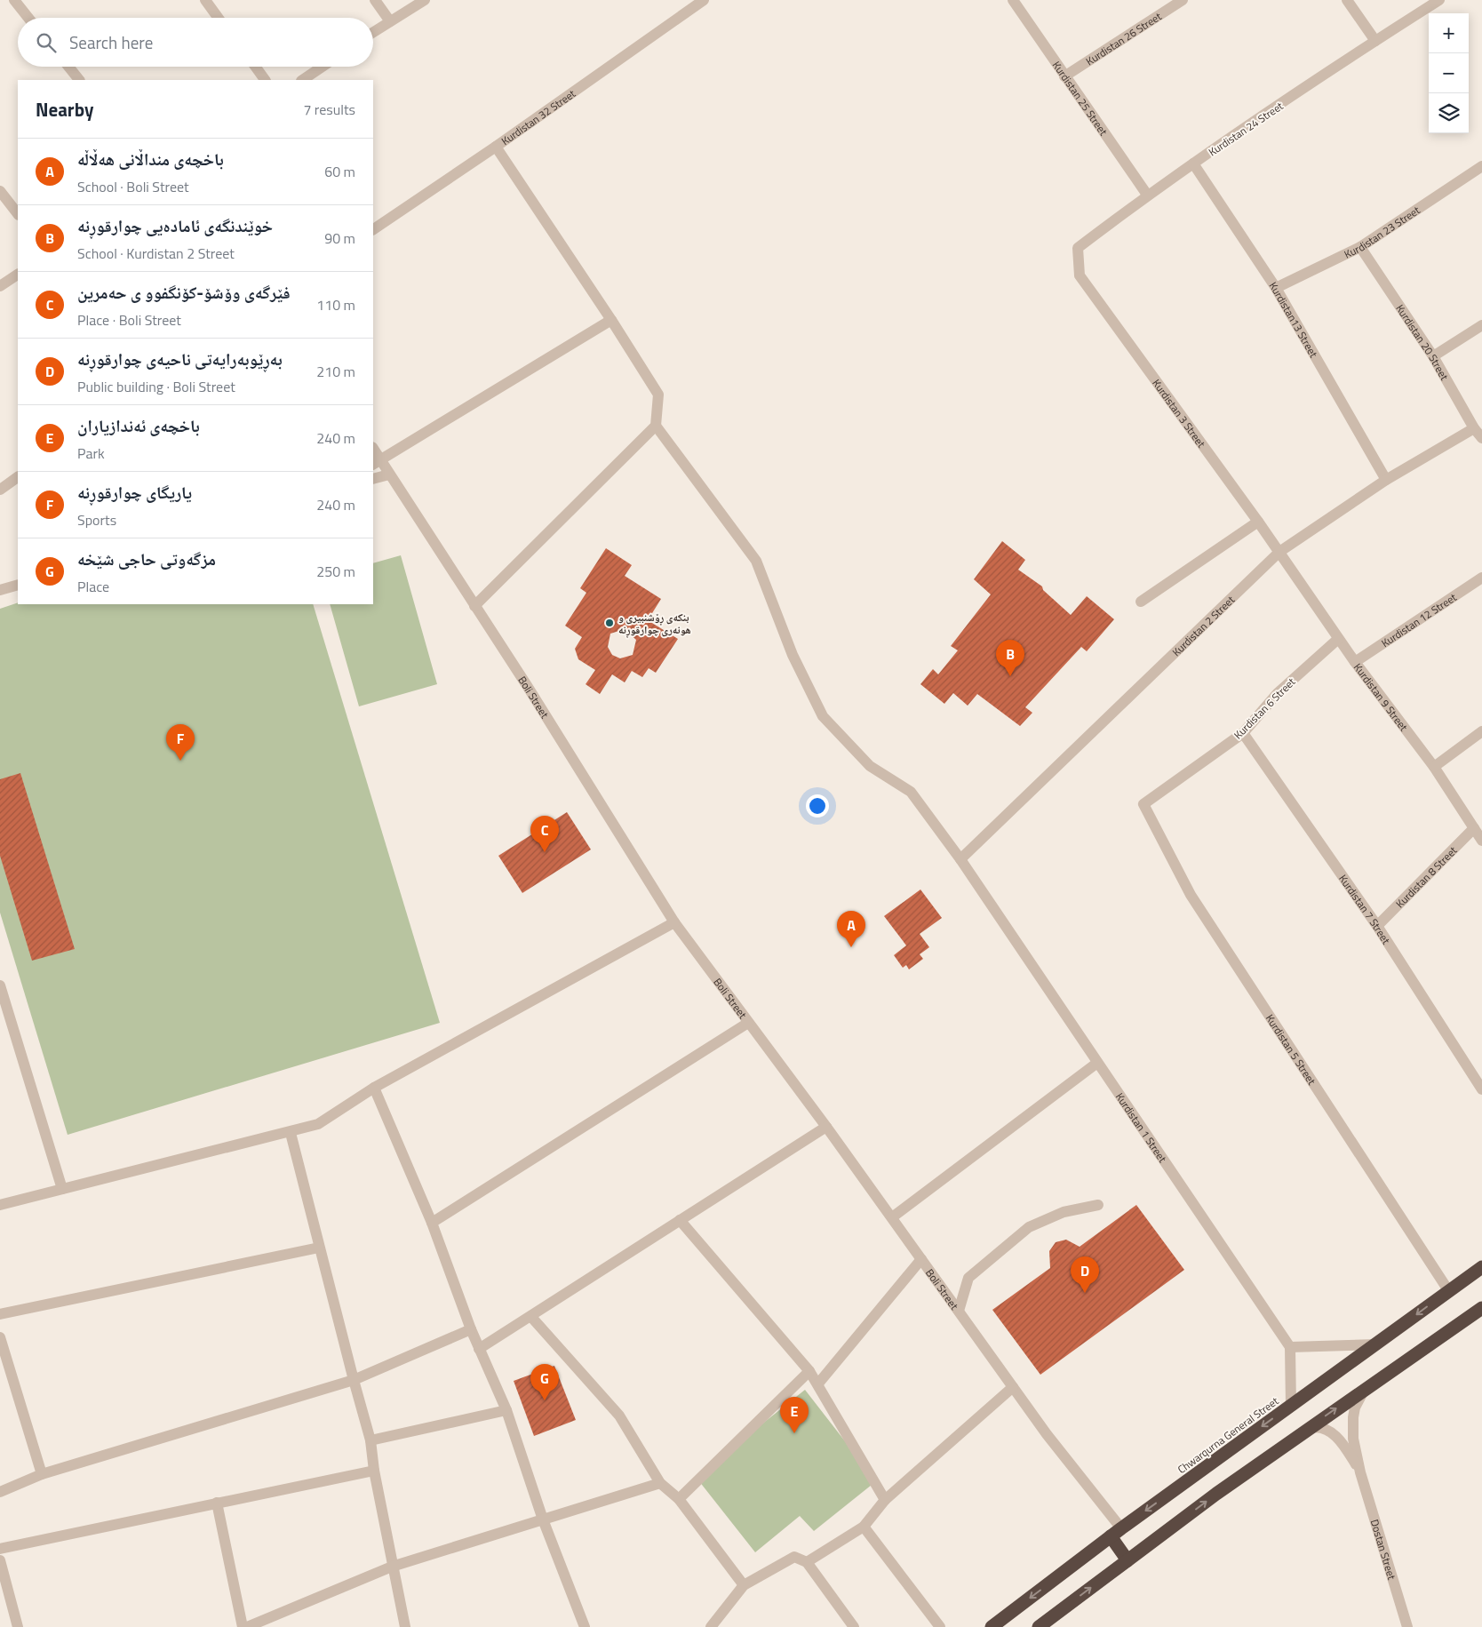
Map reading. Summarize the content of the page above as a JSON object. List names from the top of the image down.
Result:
{
  "streets": {
    "highway": ["Chwarqurna General Street"],
    "street": [
      "Kurdistan 26 Street",
      "Kurdistan 25 Street",
      "Kurdistan 32 Street",
      "Kurdistan 24 Street",
      "Kurdistan 23 Street",
      "Kurdistan13 Street",
      "Kurdistan 20 Street",
      "Kurdistan 3 Street",
      "Kurdistan 12 Street",
      "Kurdistan 2 Street",
      "Kurdistan 9 Street",
      "Boli Street",
      "Kurdistan 6 Street",
      "Kurdistan 8 Street",
      "Kurdistan 7 Street",
      "Kurdistan 5 Street",
      "Kurdistan 1 Street",
      "Dostan Street"
    ]
  },
  "crossings": [
    ["Kurdistan 26 Street", "Kurdistan 25 Street"],
    ["Kurdistan 25 Street", "Kurdistan 24 Street"],
    ["Kurdistan 24 Street", "Kurdistan13 Street"],
    ["Kurdistan 24 Street", "Kurdistan 3 Street"],
    ["Kurdistan 23 Street", "Kurdistan13 Street"],
    ["Kurdistan 23 Street", "Kurdistan 20 Street"],
    ["Kurdistan13 Street", "Kurdistan 2 Street"],
    ["Kurdistan 20 Street", "Kurdistan 2 Street"],
    ["Kurdistan 3 Street", "Kurdistan 2 Street"],
    ["Kurdistan 3 Street", "Kurdistan 9 Street"],
    ["Kurdistan 12 Street", "Kurdistan 9 Street"],
    ["Kurdistan 2 Street", "Kurdistan 9 Street"],
    ["Kurdistan 2 Street", "Kurdistan 1 Street"],
    ["Kurdistan 9 Street", "Kurdistan 6 Street"],
    ["Kurdistan 9 Street", "Kurdistan 8 Street"],
    ["Boli Street", "Chwarqurna General Street"],
    ["Kurdistan 6 Street", "Kurdistan 7 Street"],
    ["Kurdistan 6 Street", "Kurdistan 5 Street"],
    ["Kurdistan 8 Street", "Kurdistan 7 Street"],
    ["Kurdistan 5 Street", "Chwarqurna General Street"]
  ],
  "places": ["بنکەی ڕۆشنبیری و هونەری چوارقوڕنە"],
  "page": {
    "map_buttons": ["+", "−"],
    "search": "Search here",
    "heading": ["Nearby", "7 results"],
    "list": [
      {
        "mark": "A",
        "name": "باخچەی منداڵانی هەڵاڵە",
        "note": "School · Boli Street",
        "value": "60 m"
      },
      {
        "mark": "B",
        "name": "خوێندنگەی ئامادەیی چوارقوڕنە",
        "note": "School · Kurdistan 2 Street",
        "value": "90 m"
      },
      {
        "mark": "C",
        "name": "فێرگەی وۆشۆ-کۆنگفوو ی حەمرین",
        "note": "Place · Boli Street",
        "value": "110 m"
      },
      {
        "mark": "D",
        "name": "بەڕێوبەرایەتی ناحیەی چوارقوڕنە",
        "note": "Public building · Boli Street",
        "value": "210 m"
      },
      {
        "mark": "E",
        "name": "باخچەی ئەندازیاران",
        "note": "Park",
        "value": "240 m"
      },
      {
        "mark": "F",
        "name": "یاریگای چوارقوڕنە",
        "note": "Sports",
        "value": "240 m"
      },
      {
        "mark": "G",
        "name": "مزگەوتی حاجی شێخە",
        "note": "Place",
        "value": "250 m"
      }
    ],
    "pins": [
      "B",
      "F",
      "C",
      "A",
      "D",
      "G",
      "E"
    ]
  }
}
